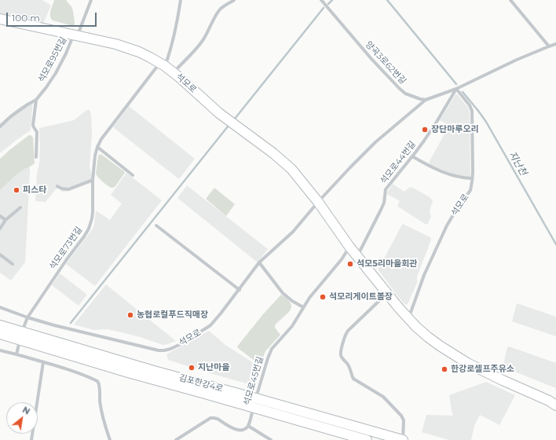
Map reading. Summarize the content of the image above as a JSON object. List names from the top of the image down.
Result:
{
  "streets": {
    "street": ["석모로", "김포한강4로"],
    "lane": [
      "석모로95번길",
      "양곡3로62번길",
      "석모로44번길",
      "석모로73번길",
      "석모로45번길"
    ]
  },
  "crossings": [
    ["석모로95번길", "석모로"],
    ["양곡3로62번길", "석모로"],
    ["석모로", "석모로44번길"],
    ["석모로", "석모로73번길"],
    ["석모로", "석모로45번길"],
    ["석모로73번길", "김포한강4로"],
    ["석모로45번길", "김포한강4로"]
  ],
  "water": ["지난천"],
  "places": [
    "장단마루오리",
    "피스타",
    "석모5리마을회관",
    "석모리게이트볼장",
    "농협로컬푸드직매장",
    "지난마을",
    "한강로셀프주유소"
  ],
  "scale_bar": "100 m",
  "north": "top right"
}
